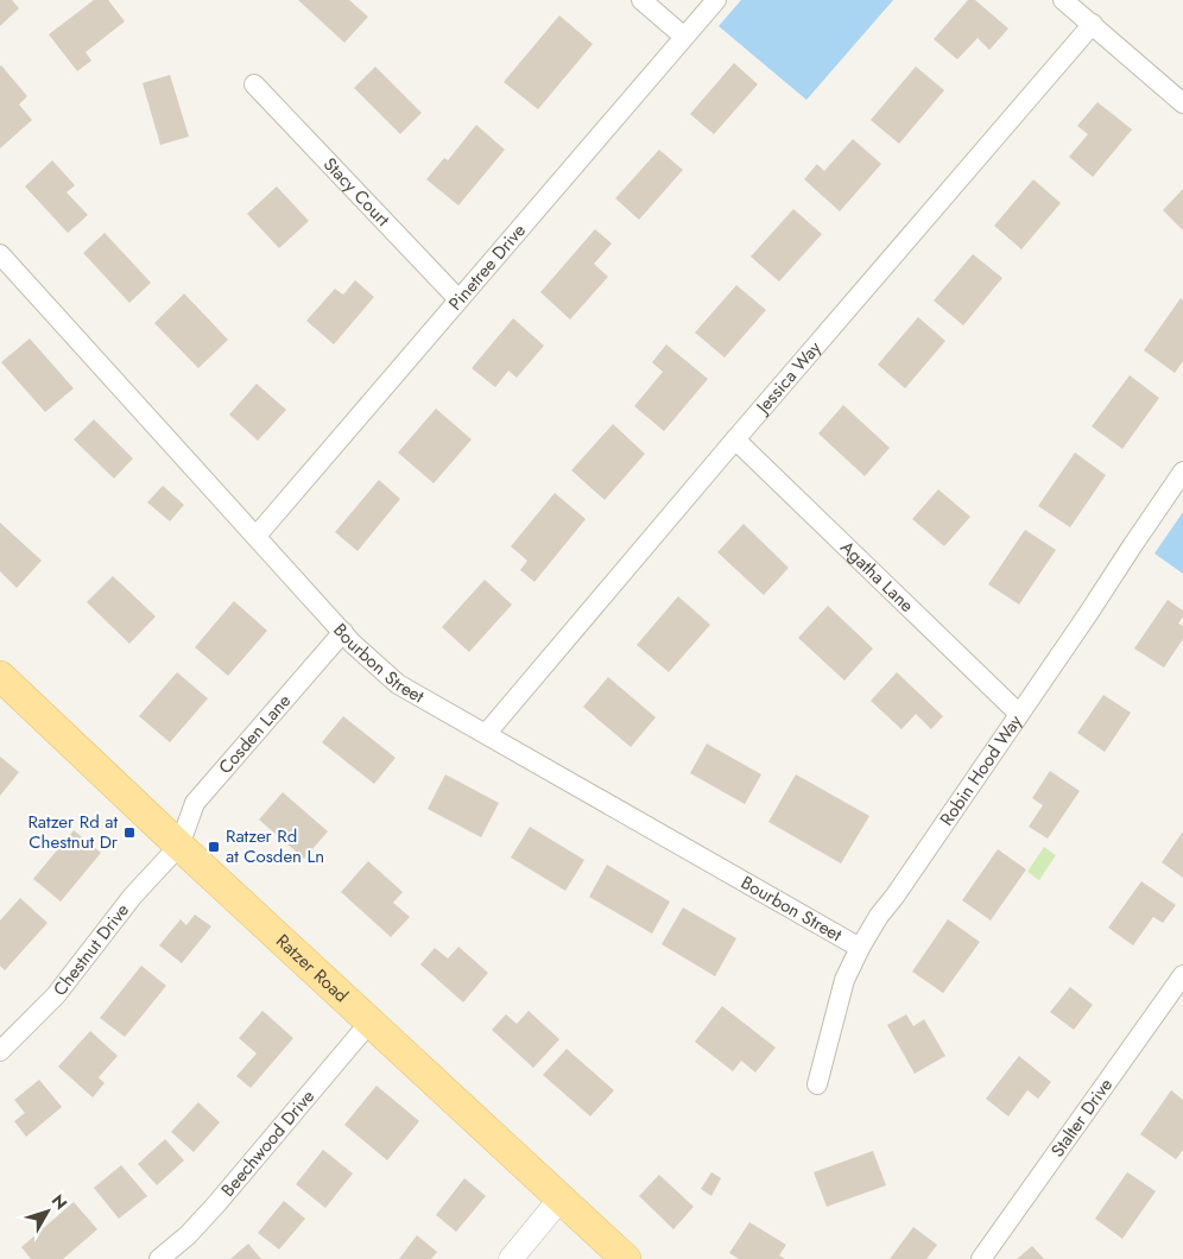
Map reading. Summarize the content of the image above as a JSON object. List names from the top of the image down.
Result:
{
  "streets": {
    "main road": ["Ratzer Road"],
    "street": [
      "Stacy Court",
      "Pinetree Drive",
      "Jessica Way",
      "Agatha Lane",
      "Bourbon Street",
      "Cosden Lane",
      "Robin Hood Way",
      "Chestnut Drive",
      "Stalter Drive",
      "Beechwood Drive"
    ]
  },
  "crossings": [
    ["Stacy Court", "Pinetree Drive"],
    ["Pinetree Drive", "Bourbon Street"],
    ["Jessica Way", "Agatha Lane"],
    ["Jessica Way", "Bourbon Street"],
    ["Agatha Lane", "Robin Hood Way"],
    ["Bourbon Street", "Cosden Lane"],
    ["Bourbon Street", "Robin Hood Way"],
    ["Cosden Lane", "Chestnut Drive"],
    ["Cosden Lane", "Ratzer Road"],
    ["Chestnut Drive", "Ratzer Road"],
    ["Ratzer Road", "Beechwood Drive"]
  ],
  "places": {
    "transit": ["Ratzer Rd at Chestnut Dr", "Ratzer Rd at Cosden Ln"]
  },
  "north": "top right"
}
